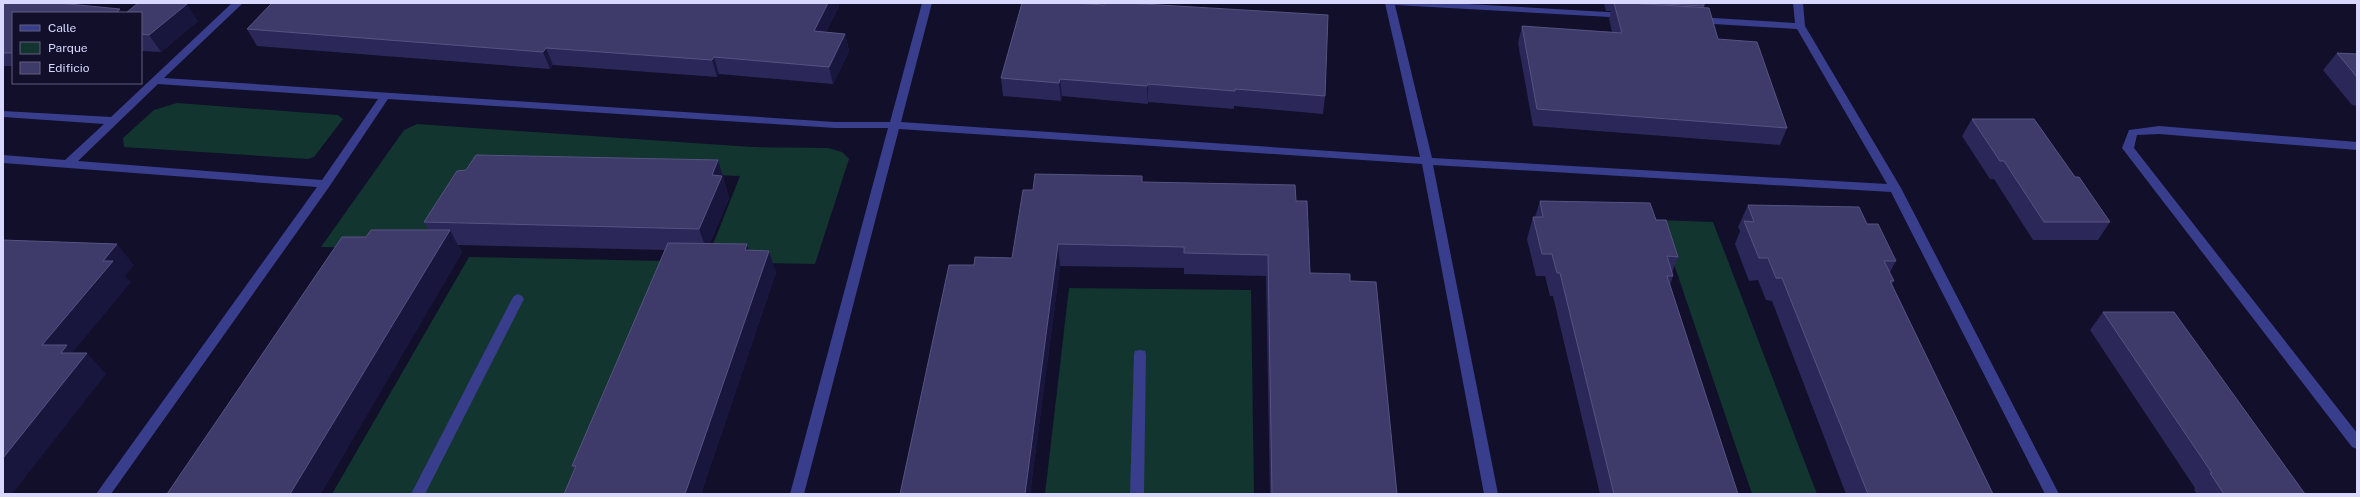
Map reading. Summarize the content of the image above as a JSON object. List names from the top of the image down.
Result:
{
  "legend": ["Calle", "Parque", "Edificio"]
}
